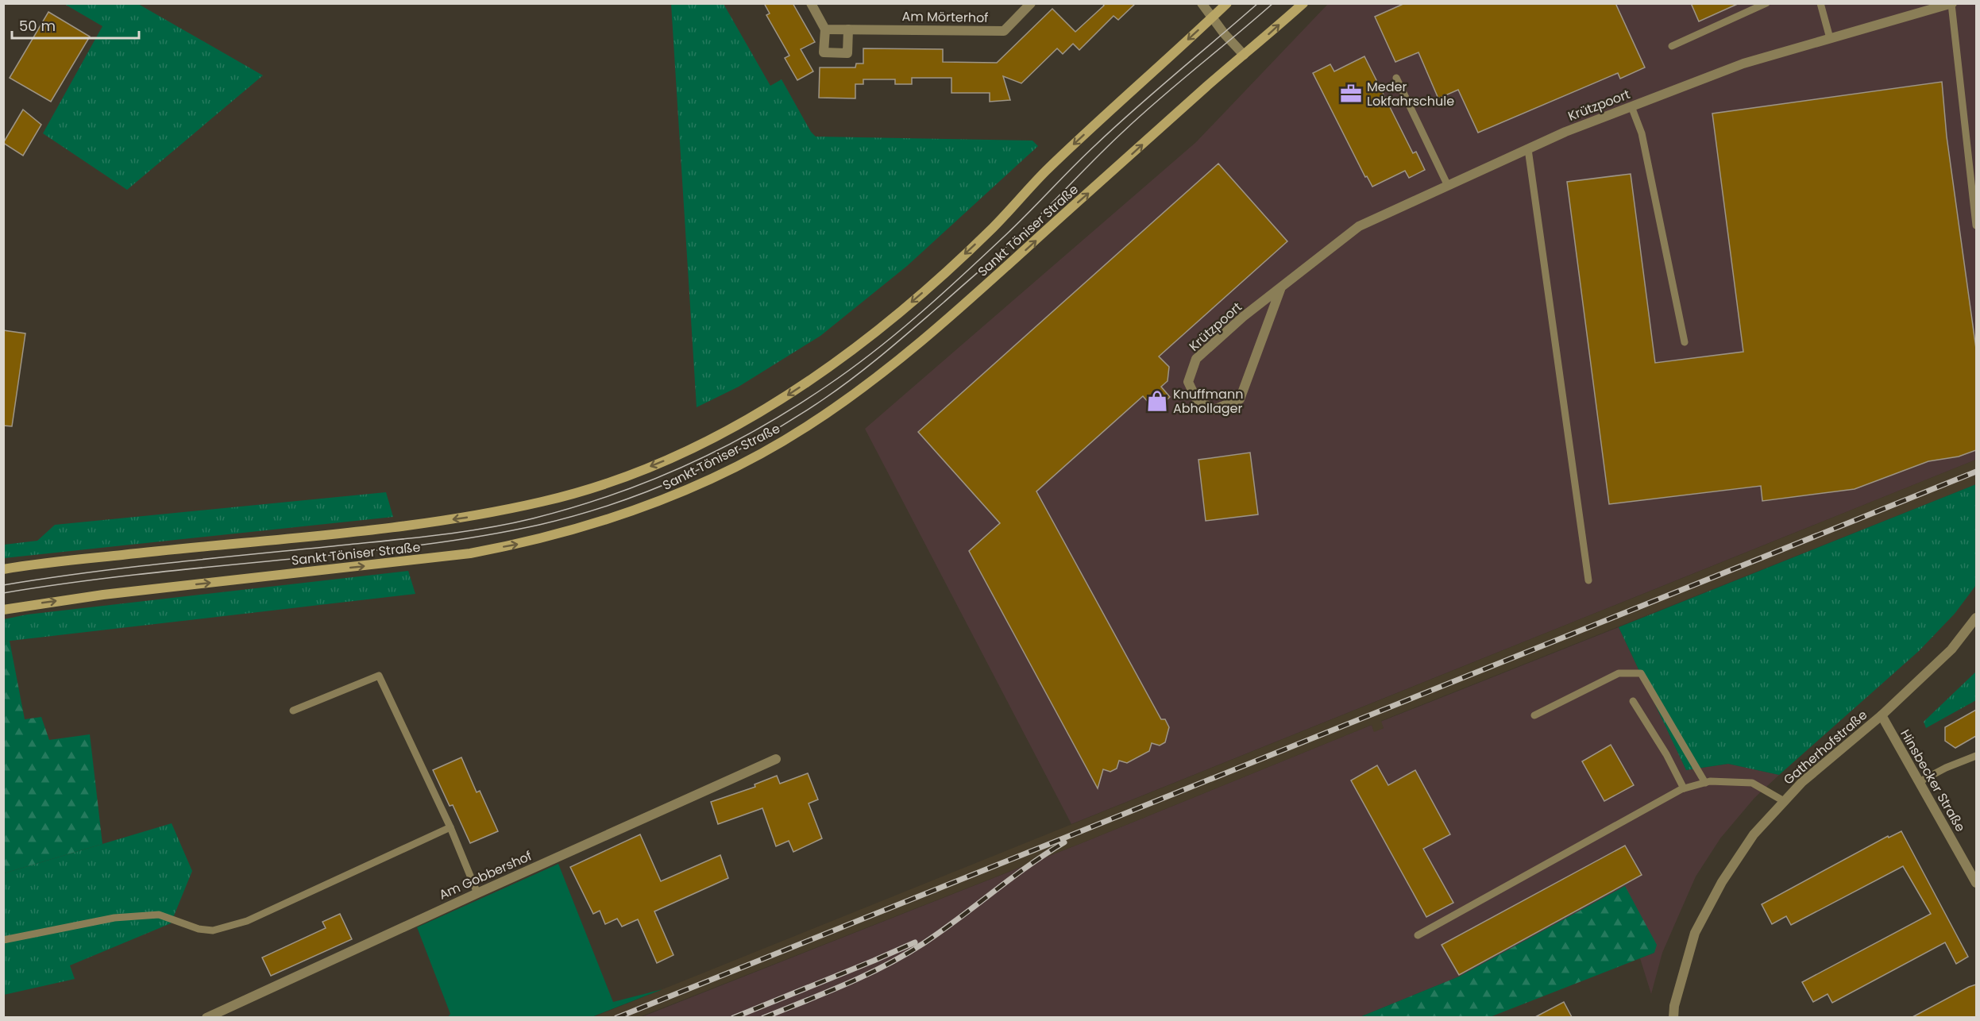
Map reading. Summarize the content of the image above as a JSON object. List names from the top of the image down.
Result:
{
  "streets": {
    "main road": ["Sankt Töniser Straße"],
    "street": [
      "Am Mörterhof",
      "Krützpoort",
      "Gatherhofstraße",
      "Hinsbecker Straße",
      "Am Gobbershof"
    ]
  },
  "crossings": [
    ["Gatherhofstraße", "Hinsbecker Straße"]
  ],
  "places": {
    "office": ["Meder Lokfahrschule"],
    "shop": ["Knuffmann Abhollager"]
  },
  "scale_bar": "50 m"
}
